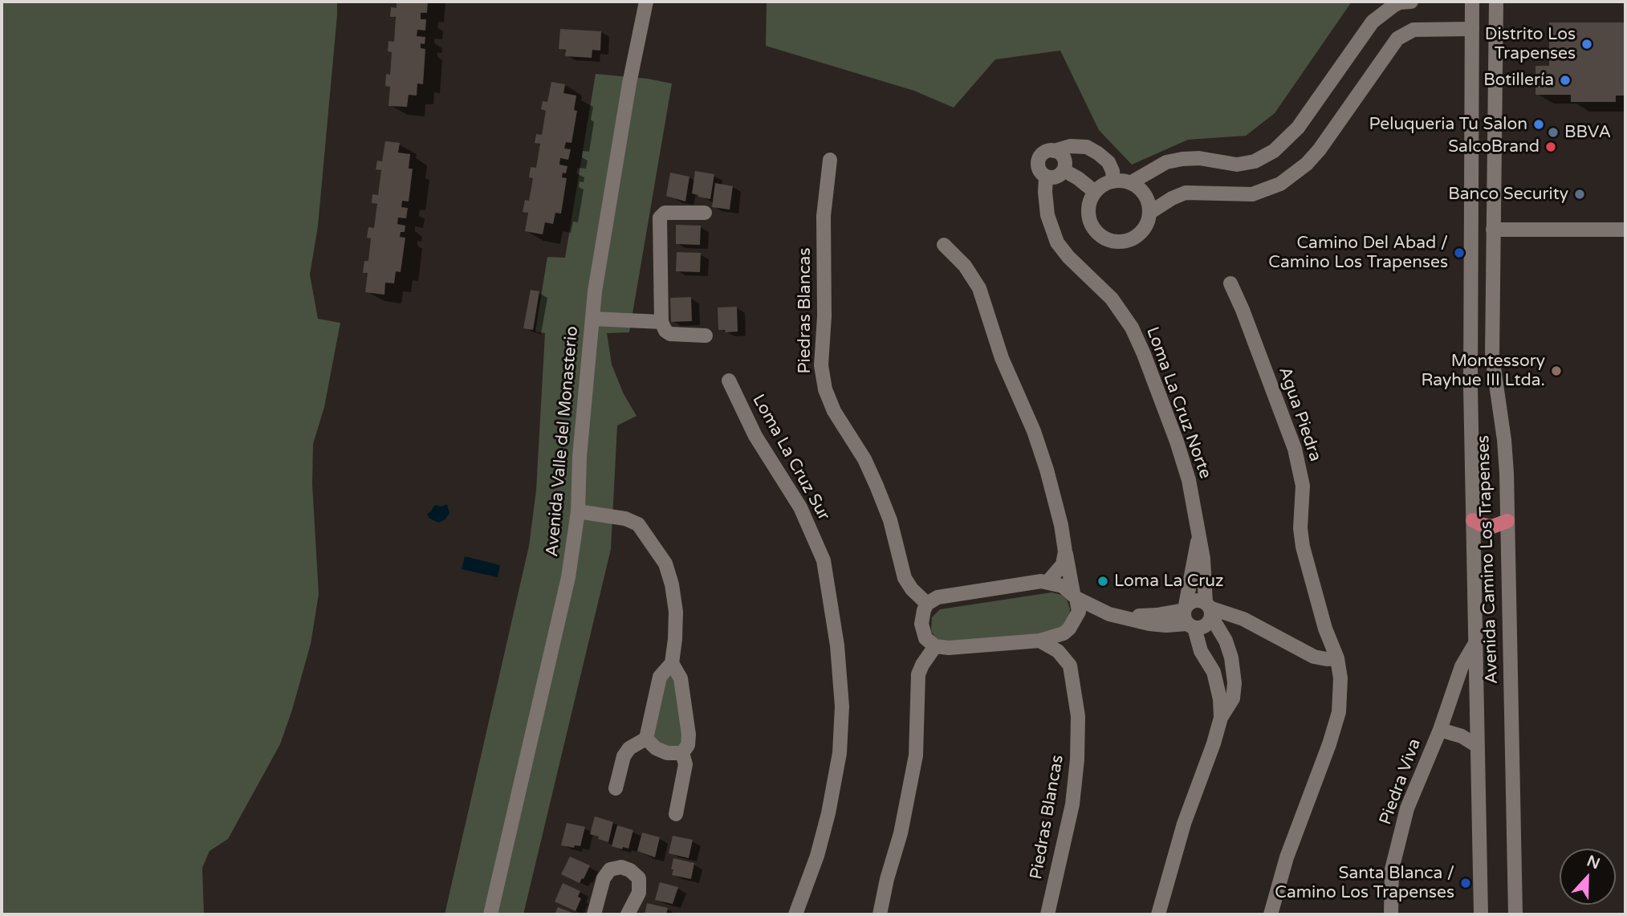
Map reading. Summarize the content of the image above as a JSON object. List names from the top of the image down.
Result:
{
  "streets": {
    "street": [
      "Piedras Blancas",
      "Loma La Cruz Norte",
      "Agua Piedra",
      "Avenida Valle del Monasterio",
      "Loma La Cruz Sur",
      "Avenida Camino Los Trapenses",
      "Piedra Viva"
    ]
  },
  "crossings": [
    ["Avenida Camino Los Trapenses", "Piedra Viva"]
  ],
  "places": [
    "Distrito Los Trapenses",
    "Botillería",
    "Peluqueria Tu Salon",
    "BBVA",
    "SalcoBrand",
    "Banco Security",
    "Camino Del Abad / Camino Los Trapenses",
    "Montessory Rayhue III Ltda.",
    "Loma La Cruz",
    "Santa Blanca / Camino Los Trapenses"
  ],
  "north": "top"
}
